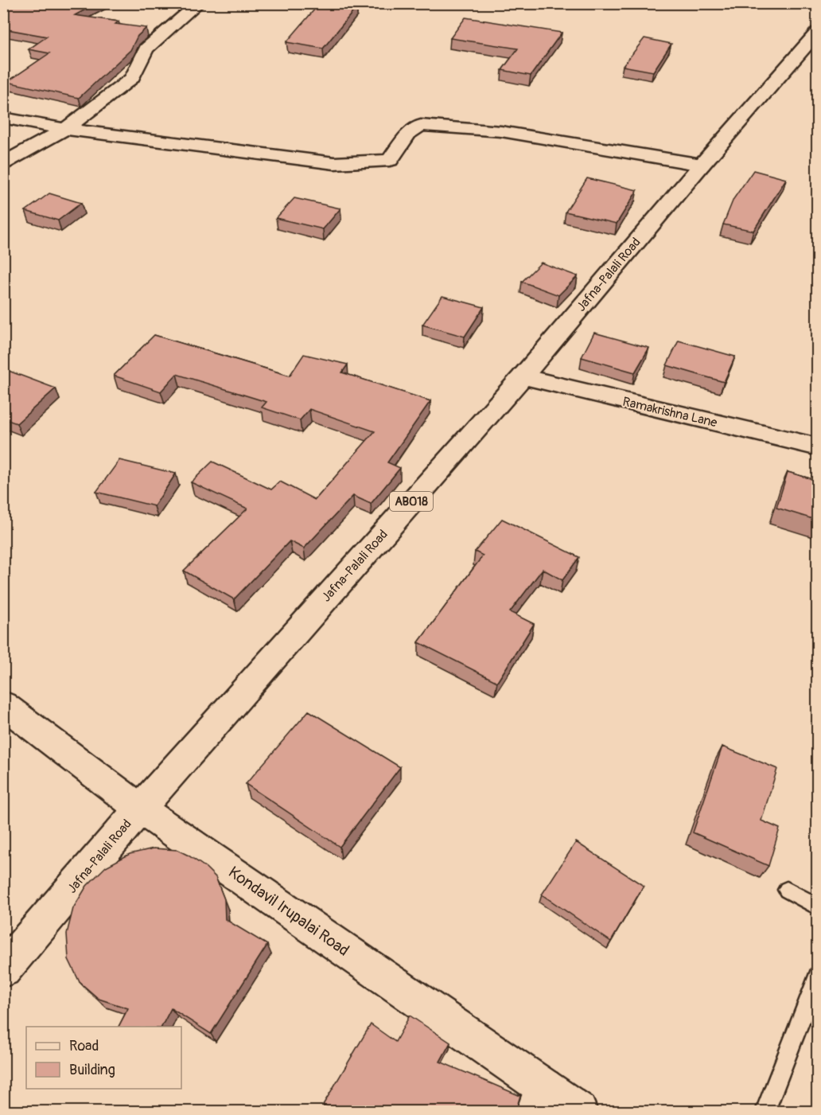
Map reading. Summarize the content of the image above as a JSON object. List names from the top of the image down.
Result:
{
  "streets": {
    "street": [
      "Jafna-Palali Road",
      "Ramakrishna Lane",
      "AB018",
      "Kondavil Irupalai Road"
    ]
  },
  "crossings": [
    ["Jafna-Palali Road", "Ramakrishna Lane"],
    ["Jafna-Palali Road", "Kondavil Irupalai Road"]
  ],
  "legend": ["Road", "Building"]
}
